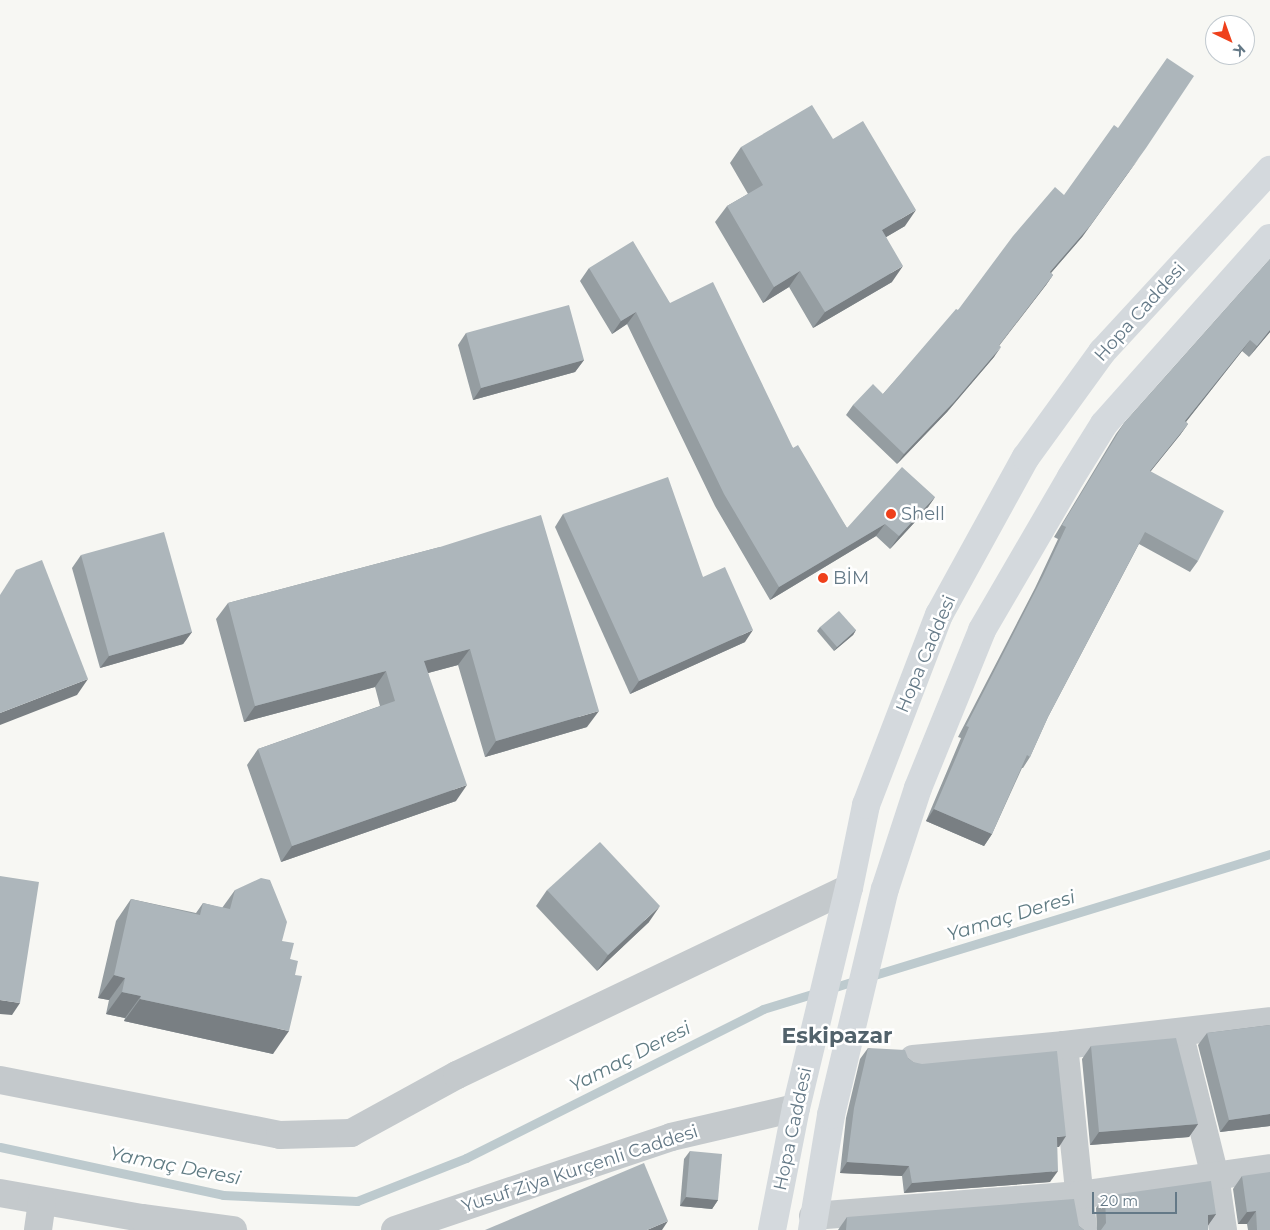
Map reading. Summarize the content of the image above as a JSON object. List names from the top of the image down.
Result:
{
  "streets": {
    "main road": ["Hopa Caddesi"],
    "street": ["Yusuf Ziya Kurçenli Caddesi"]
  },
  "crossings": [
    ["Hopa Caddesi", "Yusuf Ziya Kurçenli Caddesi"]
  ],
  "districts": ["Eskipazar"],
  "water": ["Yamaç Deresi"],
  "places": ["Shell", "BİM"],
  "scale_bar": "20 m",
  "north": "bottom right"
}
